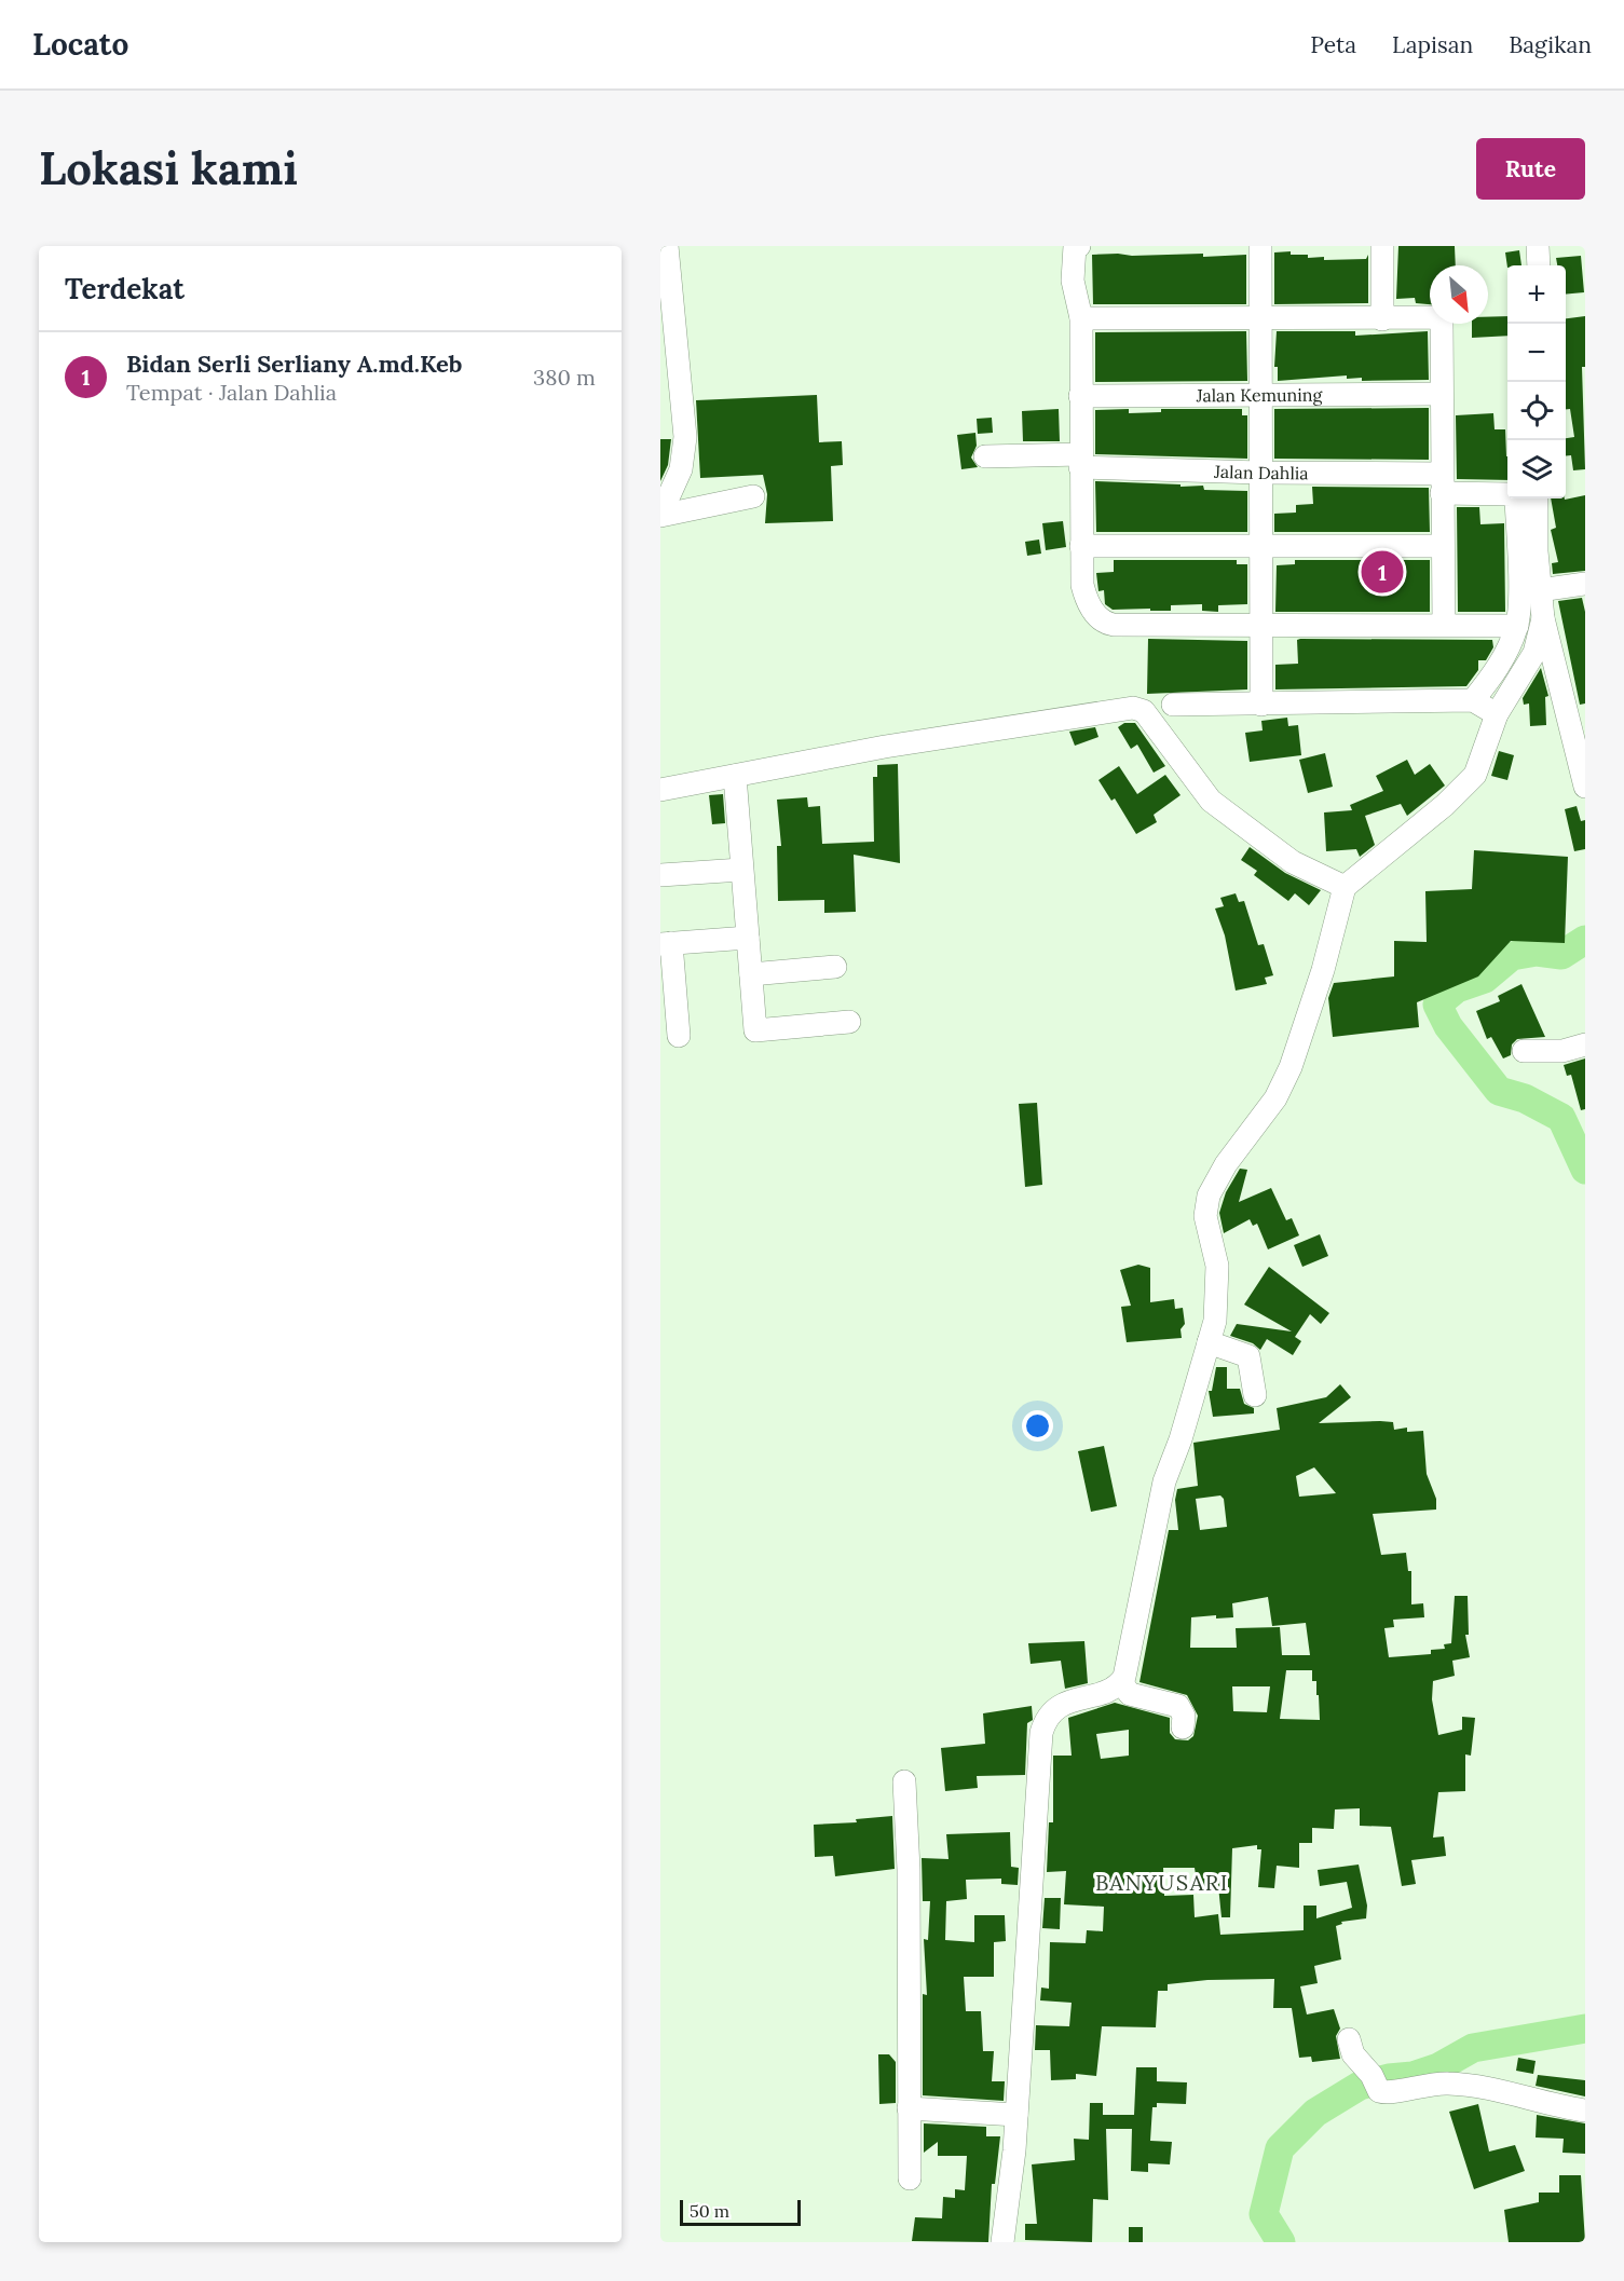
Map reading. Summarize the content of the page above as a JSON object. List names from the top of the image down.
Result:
{
  "streets": {
    "street": ["Jalan Kemuning", "Jalan Dahlia"]
  },
  "districts": ["BANYUSARI"],
  "scale_bar": "50 m",
  "north": "bottom right",
  "page": {
    "header": "Locato",
    "nav": ["Peta", "Lapisan", "Bagikan"],
    "buttons": "Rute",
    "title": "Lokasi kami",
    "heading": "Terdekat",
    "map_buttons": ["+", "−"],
    "list": [
      {
        "mark": "1",
        "name": "Bidan Serli Serliany A.md.Keb",
        "note": "Tempat · Jalan Dahlia",
        "value": "380 m"
      }
    ],
    "pins": "1",
    "scale": "50 m"
  }
}
